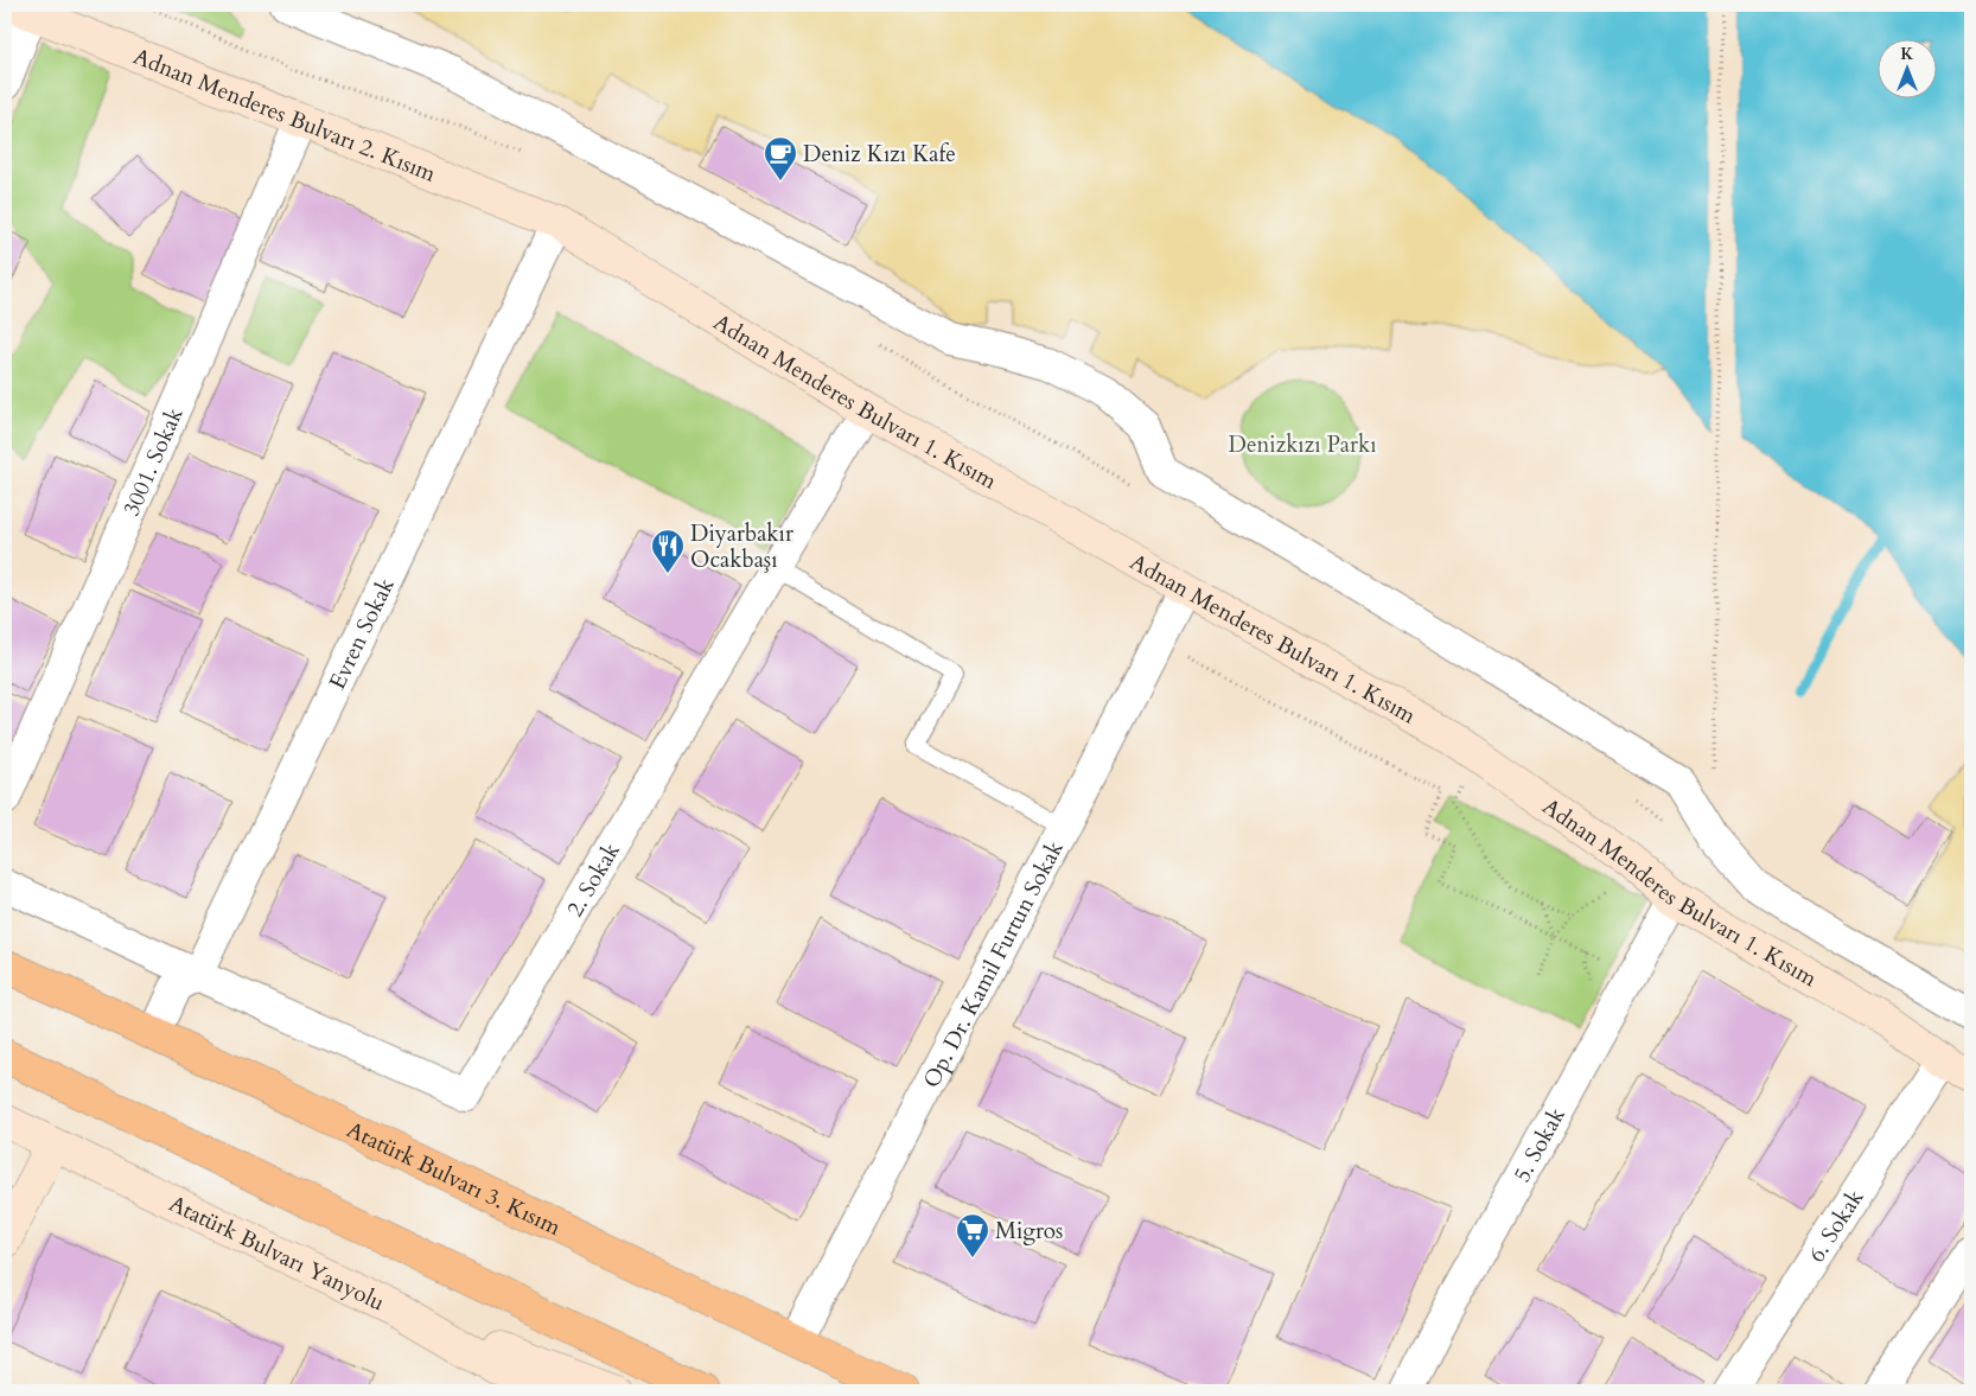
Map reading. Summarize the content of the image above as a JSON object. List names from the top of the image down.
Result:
{
  "streets": {
    "highway": ["Atatürk Bulvarı 3. Kısım"],
    "main road": ["Adnan Menderes Bulvarı 2. Kısım", "Adnan Menderes Bulvarı 1. Kısım", "Atatürk Bulvarı Yanyolu"],
    "street": [
      "3001. Sokak",
      "Evren Sokak",
      "2. Sokak",
      "Op. Dr. Kamil Furtun Sokak",
      "5. Sokak",
      "6. Sokak"
    ]
  },
  "crossings": [
    ["Adnan Menderes Bulvarı 2. Kısım", "Adnan Menderes Bulvarı 1. Kısım"],
    ["Adnan Menderes Bulvarı 2. Kısım", "3001. Sokak"],
    ["Adnan Menderes Bulvarı 2. Kısım", "Evren Sokak"],
    ["Adnan Menderes Bulvarı 1. Kısım", "Evren Sokak"],
    ["Adnan Menderes Bulvarı 1. Kısım", "2. Sokak"],
    ["Adnan Menderes Bulvarı 1. Kısım", "Op. Dr. Kamil Furtun Sokak"],
    ["Adnan Menderes Bulvarı 1. Kısım", "5. Sokak"],
    ["Adnan Menderes Bulvarı 1. Kısım", "6. Sokak"],
    ["Evren Sokak", "2. Sokak"],
    ["Evren Sokak", "Atatürk Bulvarı 3. Kısım"],
    ["Op. Dr. Kamil Furtun Sokak", "Atatürk Bulvarı 3. Kısım"]
  ],
  "parks": ["Denizkızı Parkı"],
  "places": {
    "cafe": ["Deniz Kızı Kafe"],
    "restaurant": ["Diyarbakır Ocakbaşı"],
    "supermarket": ["Migros"]
  },
  "north": "top"
}
